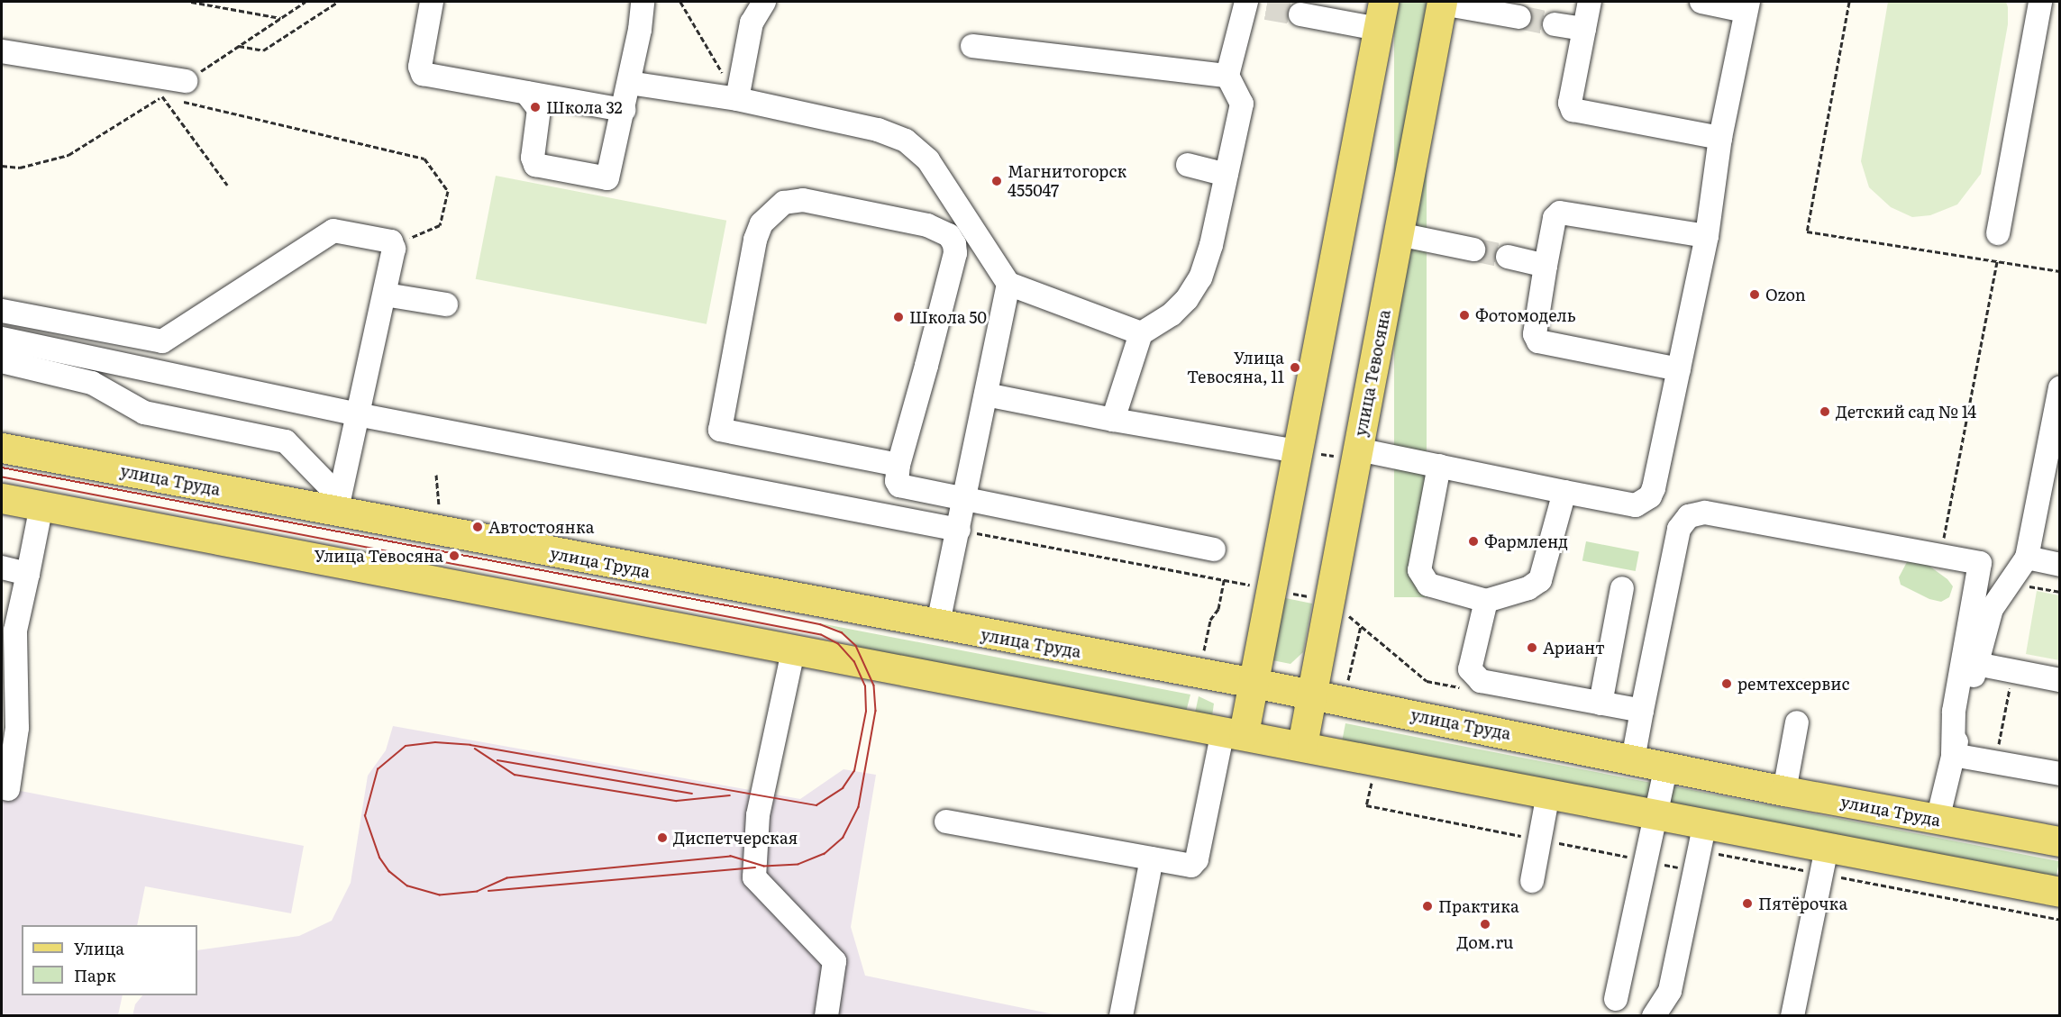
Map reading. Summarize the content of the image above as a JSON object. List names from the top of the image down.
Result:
{
  "streets": {
    "main road": ["улица Тевосяна", "улица Труда"]
  },
  "crossings": [
    ["улица Тевосяна", "улица Труда"]
  ],
  "places": [
    "Школа 32",
    "Магнитогорск 455047",
    "Ozon",
    "Фотомодель",
    "Школа 50",
    "Улица Тевосяна, 11",
    "Детский сад № 14",
    "Автостоянка",
    "Фармленд",
    "Улица Тевосяна",
    "Ариант",
    "ремтехсервис",
    "Диспетчерская",
    "Пятёрочка",
    "Практика",
    "Дом.ru"
  ],
  "legend": ["Улица", "Парк"]
}
